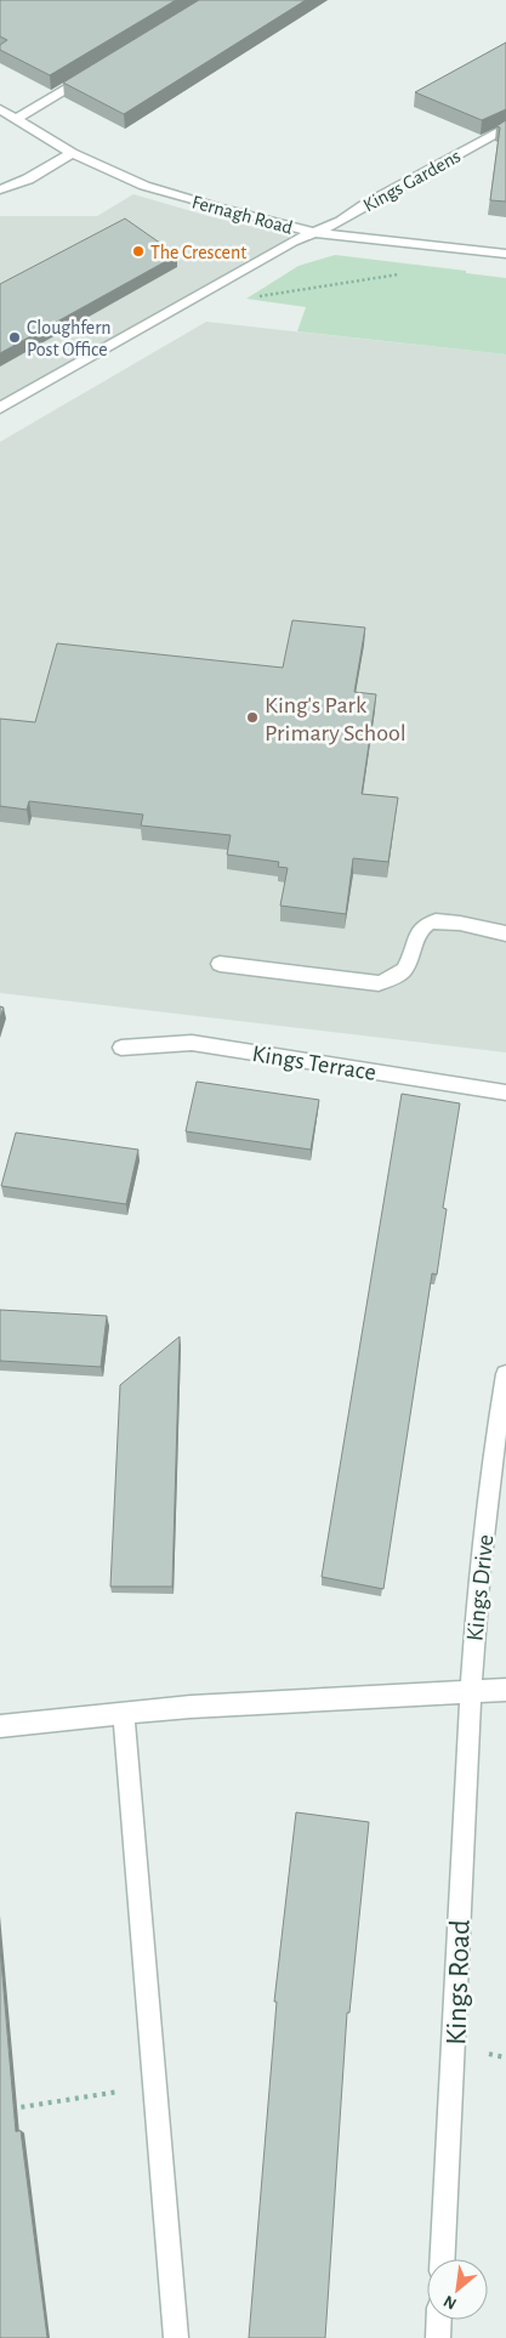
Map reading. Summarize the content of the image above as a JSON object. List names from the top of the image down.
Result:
{
  "streets": {
    "street": [
      "Kings Gardens",
      "Fernagh Road",
      "Kings Terrace",
      "Kings Drive",
      "Kings Road"
    ]
  },
  "crossings": [
    ["Kings Gardens", "Fernagh Road"],
    ["Kings Drive", "Kings Road"]
  ],
  "places": ["The Crescent", "Cloughfern Post Office", "King's Park Primary School"],
  "north": "bottom left"
}
